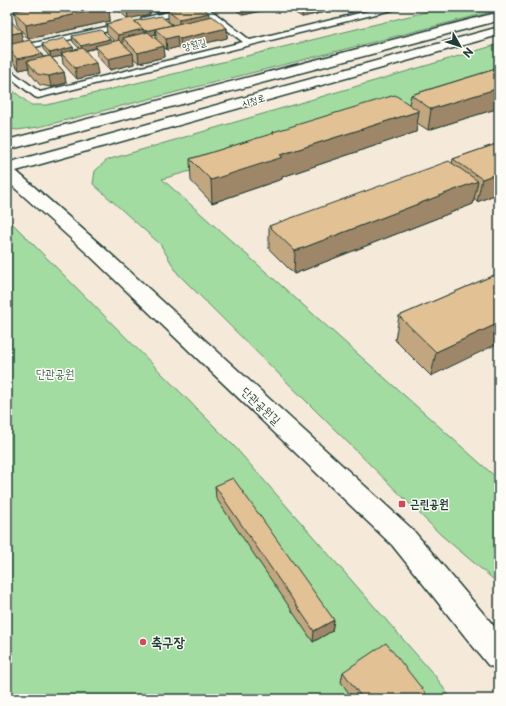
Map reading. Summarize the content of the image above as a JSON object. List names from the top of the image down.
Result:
{
  "streets": {
    "street": ["시청로", "단관공원길"],
    "lane": ["앙월길"]
  },
  "parks": ["단관공원"],
  "places": {
    "transit": ["근린공원"],
    "other": ["축구장"]
  },
  "north": "bottom right"
}
